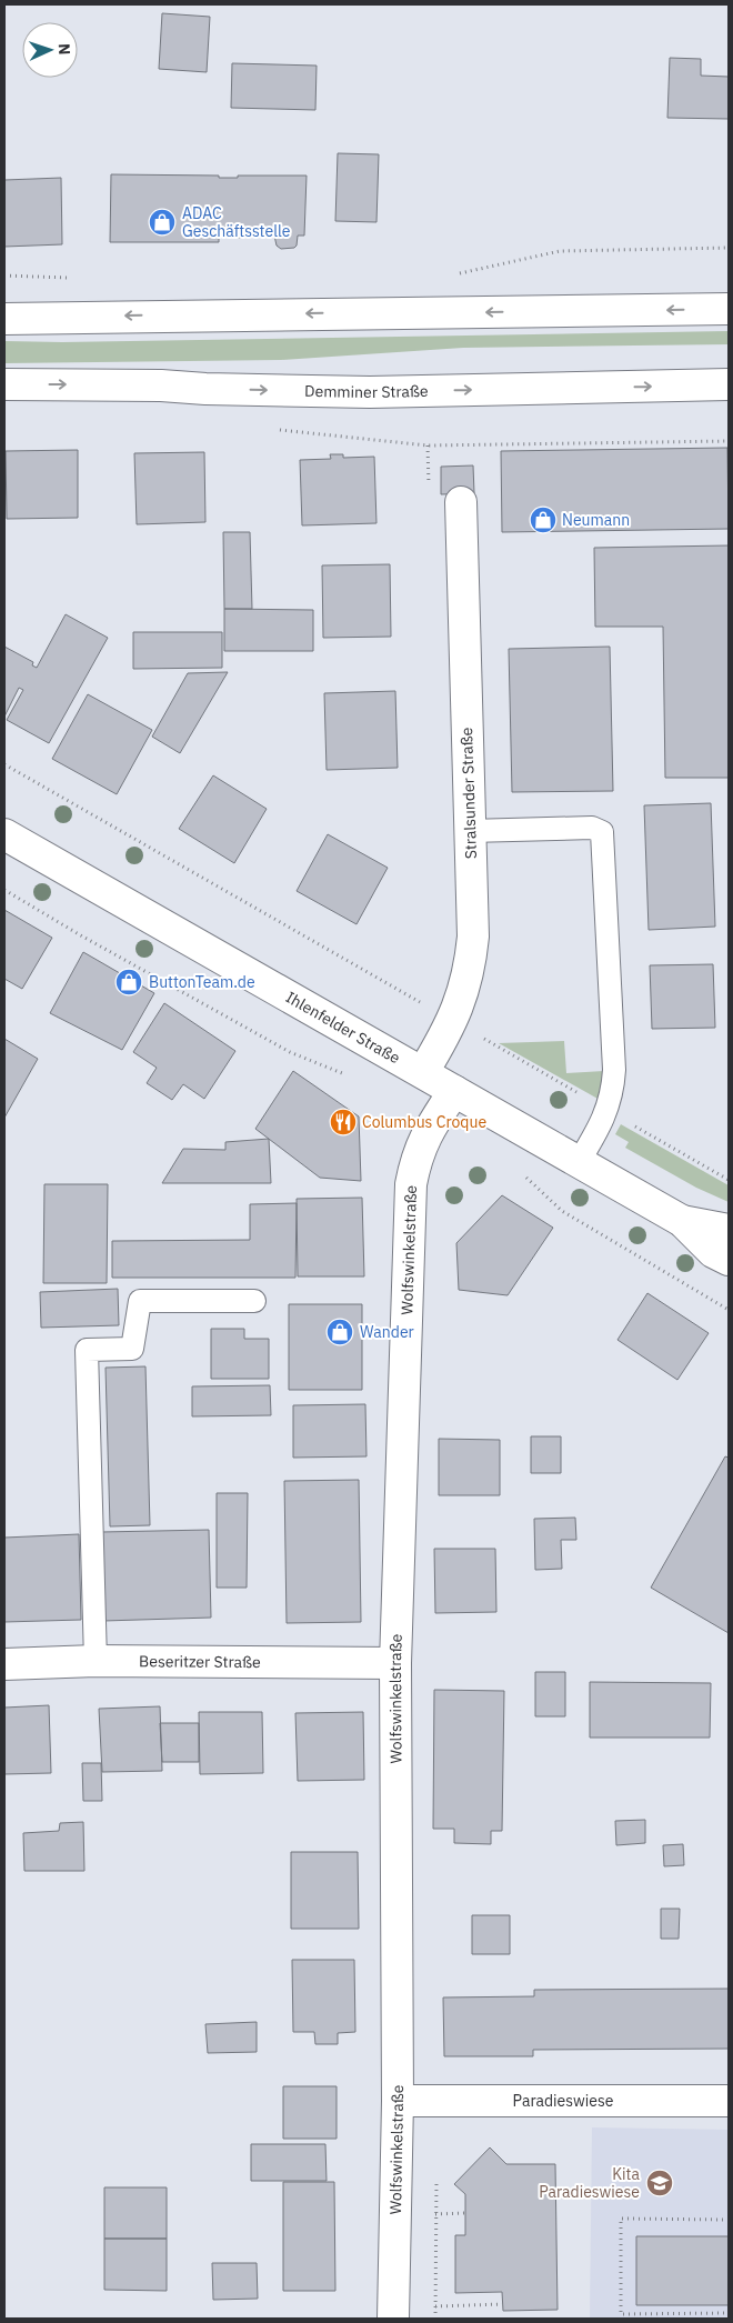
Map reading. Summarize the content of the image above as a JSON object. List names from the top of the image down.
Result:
{
  "streets": {
    "street": [
      "Demminer Straße",
      "Stralsunder Straße",
      "Ihlenfelder Straße",
      "Wolfswinkelstraße",
      "Beseritzer Straße",
      "Paradieswiese"
    ]
  },
  "crossings": [
    ["Stralsunder Straße", "Ihlenfelder Straße"],
    ["Ihlenfelder Straße", "Wolfswinkelstraße"],
    ["Wolfswinkelstraße", "Beseritzer Straße"],
    ["Wolfswinkelstraße", "Paradieswiese"]
  ],
  "places": {
    "shop": [
      "ADAC Geschäftsstelle",
      "Neumann",
      "ButtonTeam.de",
      "Wander"
    ],
    "restaurant": ["Columbus Croque"],
    "school or university": ["Kita Paradieswiese"]
  },
  "north": "right"
}
